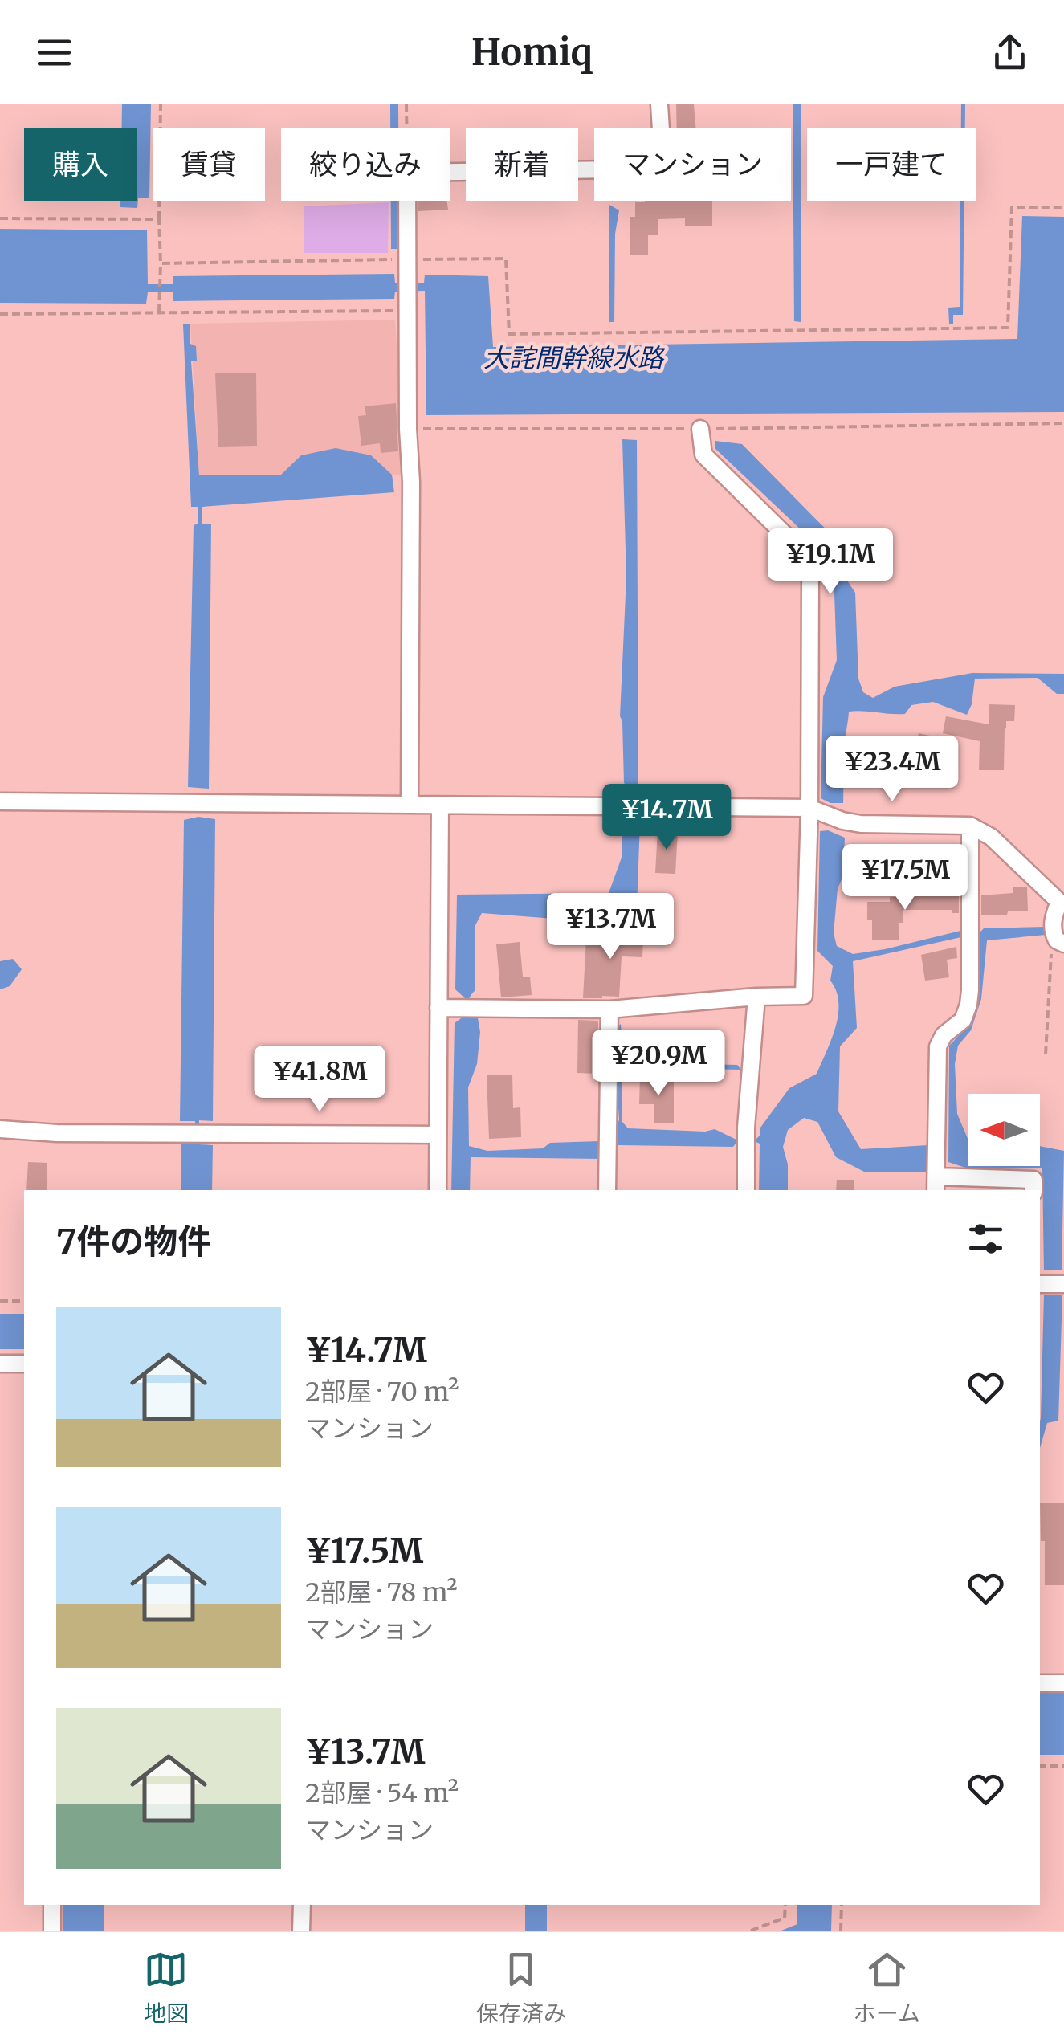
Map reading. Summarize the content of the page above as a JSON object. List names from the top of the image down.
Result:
{
  "water": ["大詫間幹線水路"],
  "north": "left",
  "page": {
    "header": "Homiq",
    "chip": [
      "購入",
      "賃貸",
      "絞り込み",
      "新着",
      "マンション",
      "一戸建て"
    ],
    "price": [
      "¥19.1M",
      "¥23.4M",
      "¥14.7M",
      "¥17.5M",
      "¥13.7M",
      "¥20.9M",
      "¥41.8M"
    ],
    "heading": "7件の物件",
    "list": [
      {
        "name": "¥14.7M",
        "note": "2部屋 · 70 m² · マンション"
      },
      {
        "name": "¥17.5M",
        "note": "2部屋 · 78 m² · マンション"
      },
      {
        "name": "¥13.7M",
        "note": "2部屋 · 54 m² · マンション"
      }
    ],
    "tabs": ["地図", "保存済み", "ホーム"]
  }
}
